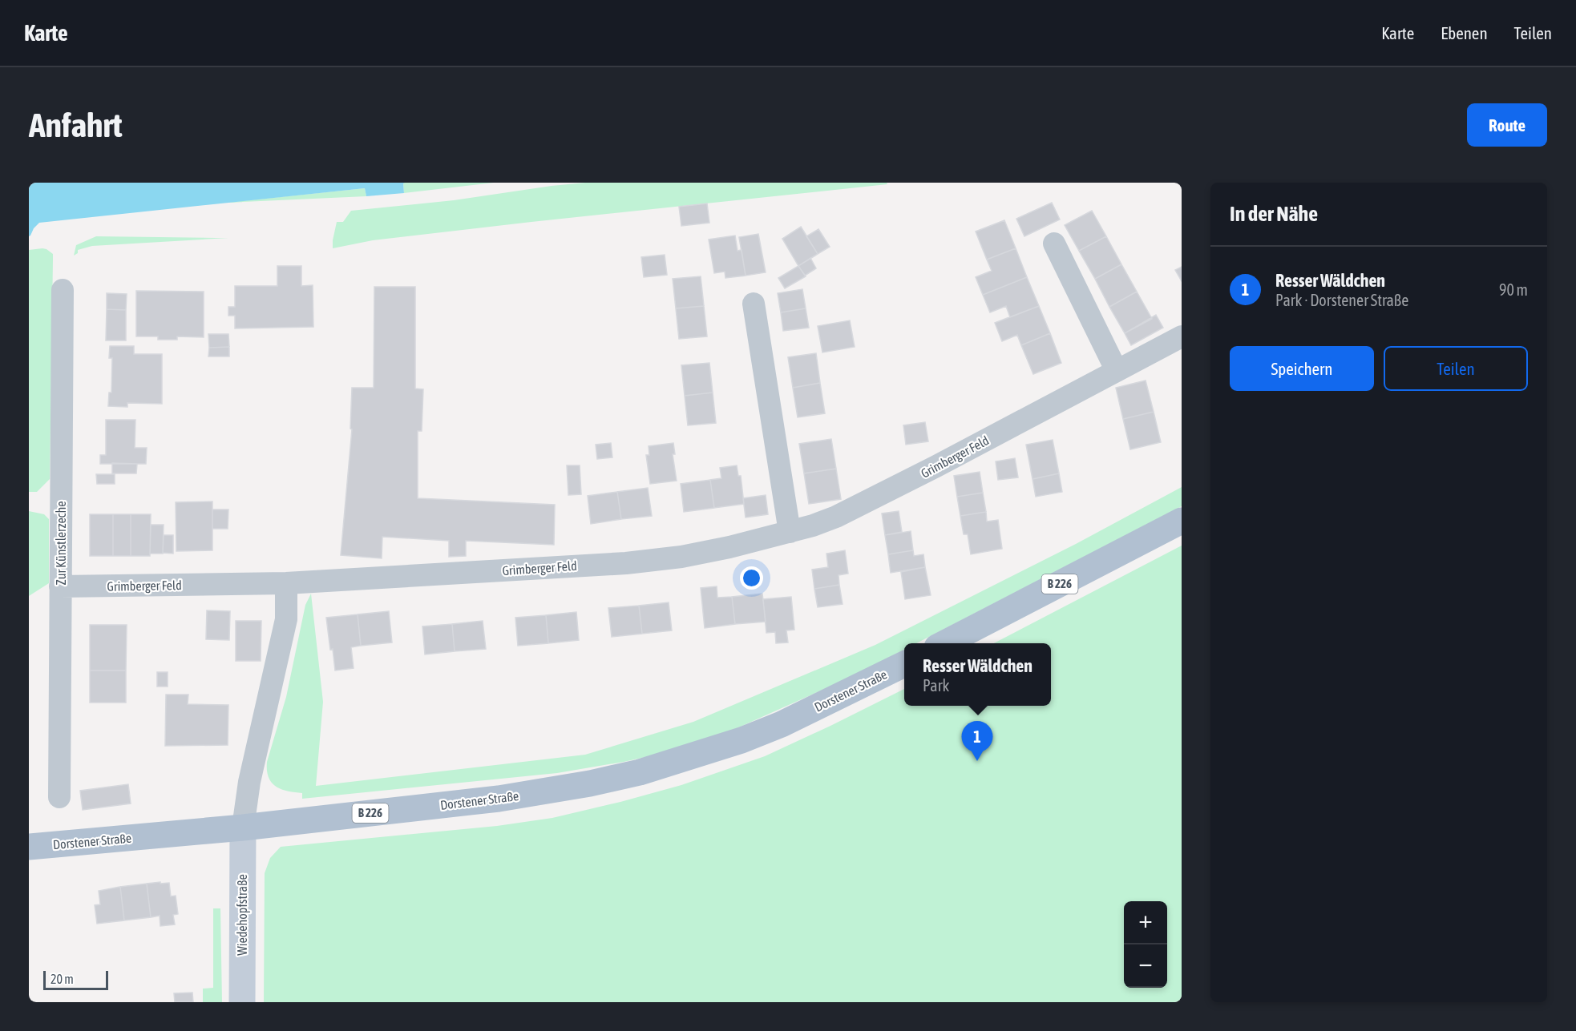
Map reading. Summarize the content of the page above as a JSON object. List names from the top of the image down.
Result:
{
  "streets": {
    "main road": ["B 226", "Dorstener Straße", "Wiedehopfstraße"],
    "street": ["Grimberger Feld", "Zur Künstlerzeche"]
  },
  "crossings": [
    ["Grimberger Feld", "Zur Künstlerzeche"],
    ["Dorstener Straße", "Wiedehopfstraße"]
  ],
  "scale_bar": "20 m",
  "page": {
    "header": "Karte",
    "nav": ["Karte", "Ebenen", "Teilen"],
    "buttons": [
      "Route",
      ["Speichern", "Teilen"]
    ],
    "title": "Anfahrt",
    "heading": "In der Nähe",
    "list": [
      {
        "mark": "1",
        "name": "Resser Wäldchen",
        "note": "Park · Dorstener Straße",
        "value": "90 m"
      }
    ],
    "popup": ["Resser Wäldchen", "Park"],
    "pins": "1",
    "map_buttons": ["+", "−"],
    "scale": "20 m"
  }
}
